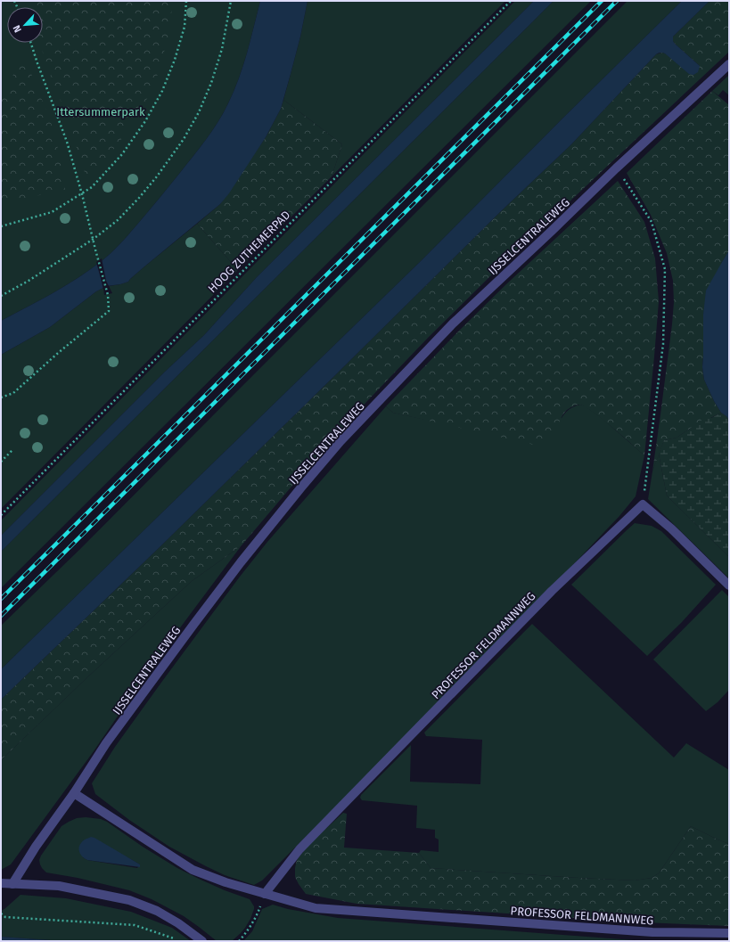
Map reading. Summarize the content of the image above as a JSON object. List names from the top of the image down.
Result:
{
  "streets": {
    "street": ["IJSSELCENTRALEWEG", "PROFESSOR FELDMANNWEG"],
    "path": ["HOOG ZUTHEMERPAD"]
  },
  "crossings": [
    ["IJSSELCENTRALEWEG", "PROFESSOR FELDMANNWEG"]
  ],
  "parks": ["Ittersummerpark"],
  "north": "bottom left"
}
